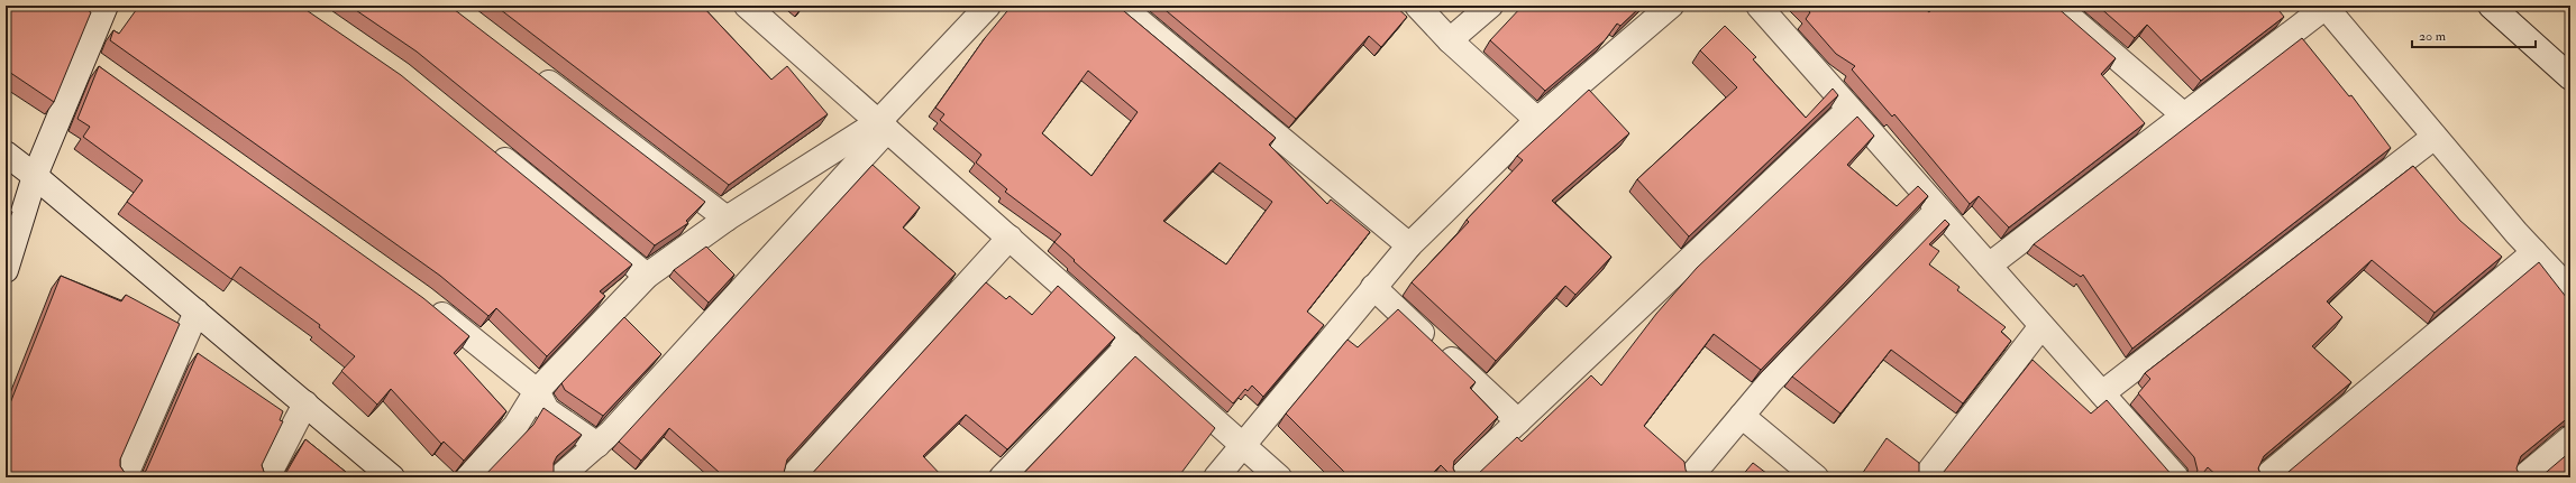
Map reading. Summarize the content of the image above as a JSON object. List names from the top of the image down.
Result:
{
  "scale_bar": "20 m"
}
